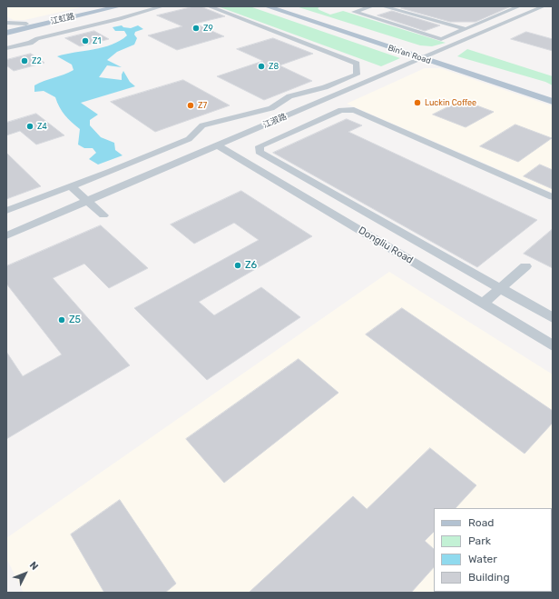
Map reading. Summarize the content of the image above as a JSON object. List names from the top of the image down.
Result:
{
  "streets": {
    "main road": ["江虹路", "Bin'an Road"],
    "street": ["江淑路", "Dongliu Road"]
  },
  "crossings": [
    ["Bin'an Road", "江淑路"],
    ["江淑路", "Dongliu Road"]
  ],
  "places": [
    "Z9",
    "Z1",
    "Z2",
    "Z8",
    "Luckin Coffee",
    "Z7",
    "Z4",
    "Z6",
    "Z5"
  ],
  "legend": [
    "Road",
    "Park",
    "Water",
    "Building"
  ],
  "north": "top right"
}
